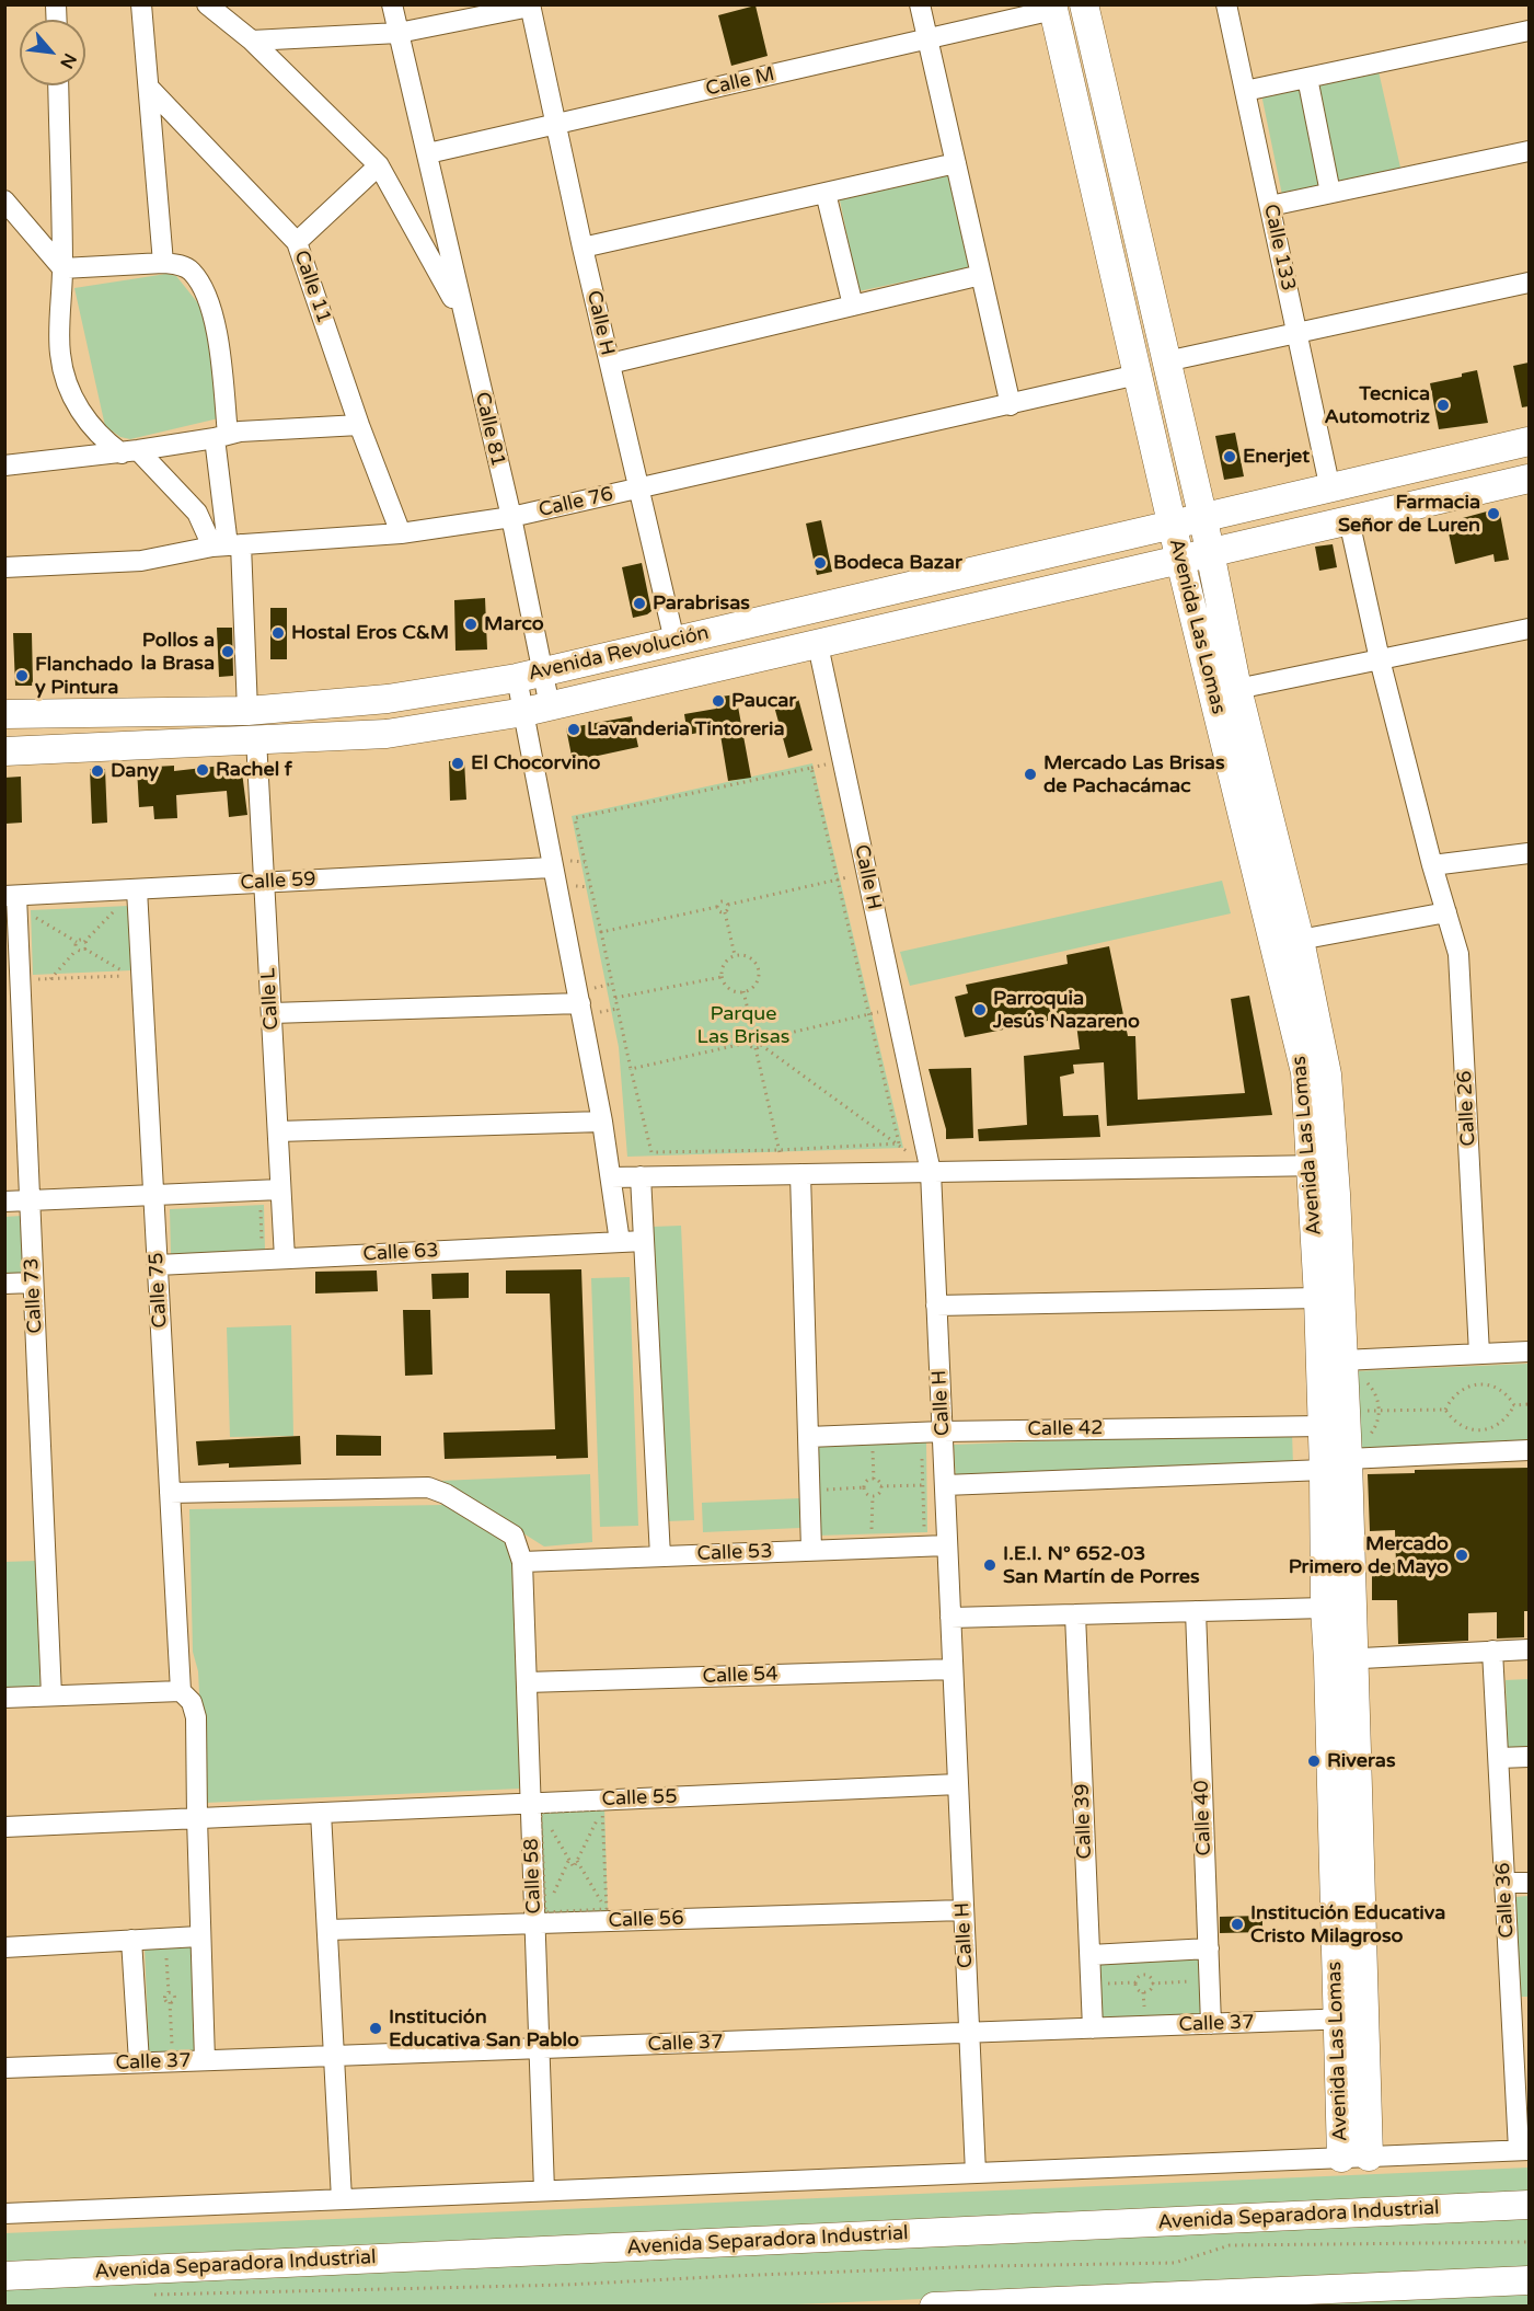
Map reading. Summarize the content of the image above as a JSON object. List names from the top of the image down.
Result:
{
  "streets": {
    "street": [
      "Calle M",
      "Calle 133",
      "Calle 11",
      "Calle H",
      "Calle 81",
      "Calle 76",
      "Avenida Las Lomas",
      "Avenida Revolución",
      "Calle 59",
      "Calle L",
      "Calle 26",
      "Calle 63",
      "Calle 75",
      "Calle 73",
      "Calle 42",
      "Calle 53",
      "Calle 54",
      "Calle 55",
      "Calle 40",
      "Calle 39",
      "Calle 58",
      "Calle 36",
      "Calle 56",
      "Calle 37",
      "Avenida Separadora Industrial"
    ]
  },
  "crossings": [
    ["Calle M", "Calle H"],
    ["Calle M", "Calle 81"],
    ["Calle M", "Avenida Las Lomas"],
    ["Calle 133", "Avenida Revolución"],
    ["Calle 11", "Calle 76"],
    ["Calle H", "Calle 76"],
    ["Calle H", "Avenida Revolución"],
    ["Calle H", "Calle 42"],
    ["Calle H", "Calle 53"],
    ["Calle H", "Calle 54"],
    ["Calle H", "Calle 55"],
    ["Calle H", "Calle 56"],
    ["Calle H", "Calle 37"],
    ["Calle 81", "Calle 76"],
    ["Calle 81", "Avenida Revolución"],
    ["Calle 81", "Calle 59"],
    ["Calle 81", "Calle 63"],
    ["Calle 76", "Avenida Las Lomas"],
    ["Avenida Las Lomas", "Avenida Revolución"],
    ["Avenida Las Lomas", "Calle 42"],
    ["Avenida Las Lomas", "Calle 37"],
    ["Avenida Revolución", "Calle L"],
    ["Avenida Revolución", "Calle 26"],
    ["Calle 59", "Calle L"],
    ["Calle 59", "Calle 75"],
    ["Calle 59", "Calle 73"],
    ["Calle L", "Calle 63"],
    ["Calle 63", "Calle 75"],
    ["Calle 53", "Calle 58"],
    ["Calle 54", "Calle 58"],
    ["Calle 55", "Calle 58"],
    ["Calle 40", "Calle 37"],
    ["Calle 39", "Calle 37"],
    ["Calle 58", "Calle 56"],
    ["Calle 58", "Calle 37"]
  ],
  "parks": ["Parque Las Brisas"],
  "places": [
    "Tecnica Automotriz",
    "Enerjet",
    "Farmacia Señor de Luren",
    "Bodeca Bazar",
    "Parabrisas",
    "Marco",
    "Hostal Eros C&M",
    "Pollos a la Brasa",
    "Flanchado y Pintura",
    "Paucar",
    "Lavanderia Tintoreria",
    "El Chocorvino",
    "Rachel f",
    "Dany",
    "Mercado Las Brisas de Pachacámac",
    "Parroquia Jesús Nazareno",
    "Mercado Primero de Mayo",
    "I.E.I. N° 652-03 San Martín de Porres",
    "Riveras",
    "Institución Educativa Cristo Milagroso",
    "Institución Educativa San Pablo"
  ],
  "north": "bottom right"
}
